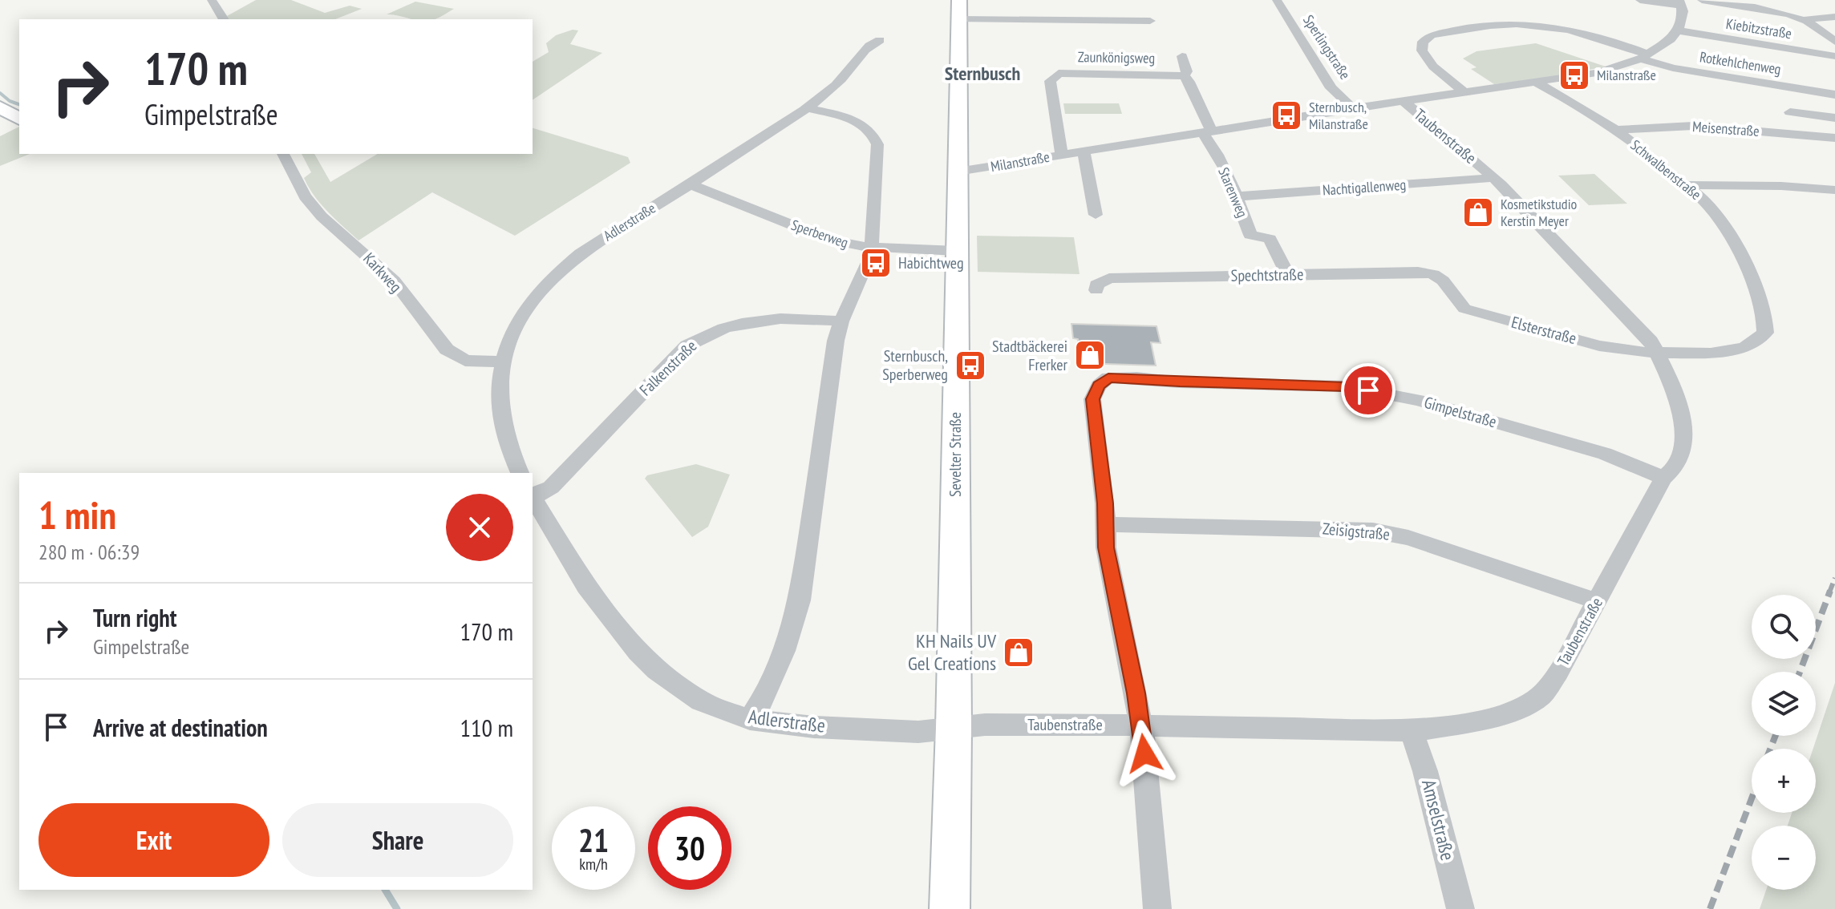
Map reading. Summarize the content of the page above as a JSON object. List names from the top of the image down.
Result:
{
  "streets": {
    "street": [
      "Kiebitzstraße",
      "Sperlingstraße",
      "Zaunkönigsweg",
      "Rotkehlchenweg",
      "Meisenstraße",
      "Taubenstraße",
      "Milanstraße",
      "Schwalbenstraße",
      "Nachtigallenweg",
      "Starenweg",
      "Adlerstraße",
      "Sperberweg",
      "Karkweg",
      "Spechtstraße",
      "Elsterstraße",
      "Falkenstraße",
      "Gimpelstraße",
      "Sevelter Straße",
      "Zeisigstraße",
      "Amselstraße"
    ]
  },
  "crossings": [
    ["Kiebitzstraße", "Milanstraße"],
    ["Sperlingstraße", "Milanstraße"],
    ["Zaunkönigsweg", "Milanstraße"],
    ["Rotkehlchenweg", "Milanstraße"],
    ["Meisenstraße", "Schwalbenstraße"],
    ["Taubenstraße", "Milanstraße"],
    ["Taubenstraße", "Schwalbenstraße"],
    ["Taubenstraße", "Nachtigallenweg"],
    ["Taubenstraße", "Adlerstraße"],
    ["Taubenstraße", "Elsterstraße"],
    ["Taubenstraße", "Gimpelstraße"],
    ["Taubenstraße", "Sevelter Straße"],
    ["Taubenstraße", "Zeisigstraße"],
    ["Taubenstraße", "Amselstraße"],
    ["Milanstraße", "Schwalbenstraße"],
    ["Milanstraße", "Starenweg"],
    ["Milanstraße", "Sevelter Straße"],
    ["Schwalbenstraße", "Elsterstraße"],
    ["Nachtigallenweg", "Starenweg"],
    ["Starenweg", "Spechtstraße"],
    ["Adlerstraße", "Sperberweg"],
    ["Adlerstraße", "Karkweg"],
    ["Adlerstraße", "Sevelter Straße"],
    ["Sperberweg", "Sevelter Straße"],
    ["Spechtstraße", "Elsterstraße"],
    ["Gimpelstraße", "Zeisigstraße"]
  ],
  "districts": ["Sternbusch"],
  "places": {
    "bus stop": [
      "Milanstraße",
      "Sternbusch, Milanstraße",
      "Habichtweg",
      "Sternbusch, Sperberweg"
    ],
    "shop": ["Kosmetikstudio Kerstin Meyer", "Stadtbäckerei Frerker", "KH Nails UV Gel Creations"]
  },
  "page": {
    "turn": ["170 m", "Gimpelstraße"],
    "heading": ["1 min", "280 m · 06:39"],
    "list": [
      {
        "name": "Turn right",
        "note": "Gimpelstraße",
        "value": "170 m"
      },
      {
        "name": "Arrive at destination",
        "value": "110 m"
      }
    ],
    "map_buttons": ["+", "−"],
    "buttons": ["Exit", "Share"],
    "speed": "21 km/h",
    "limit": "30"
  }
}
